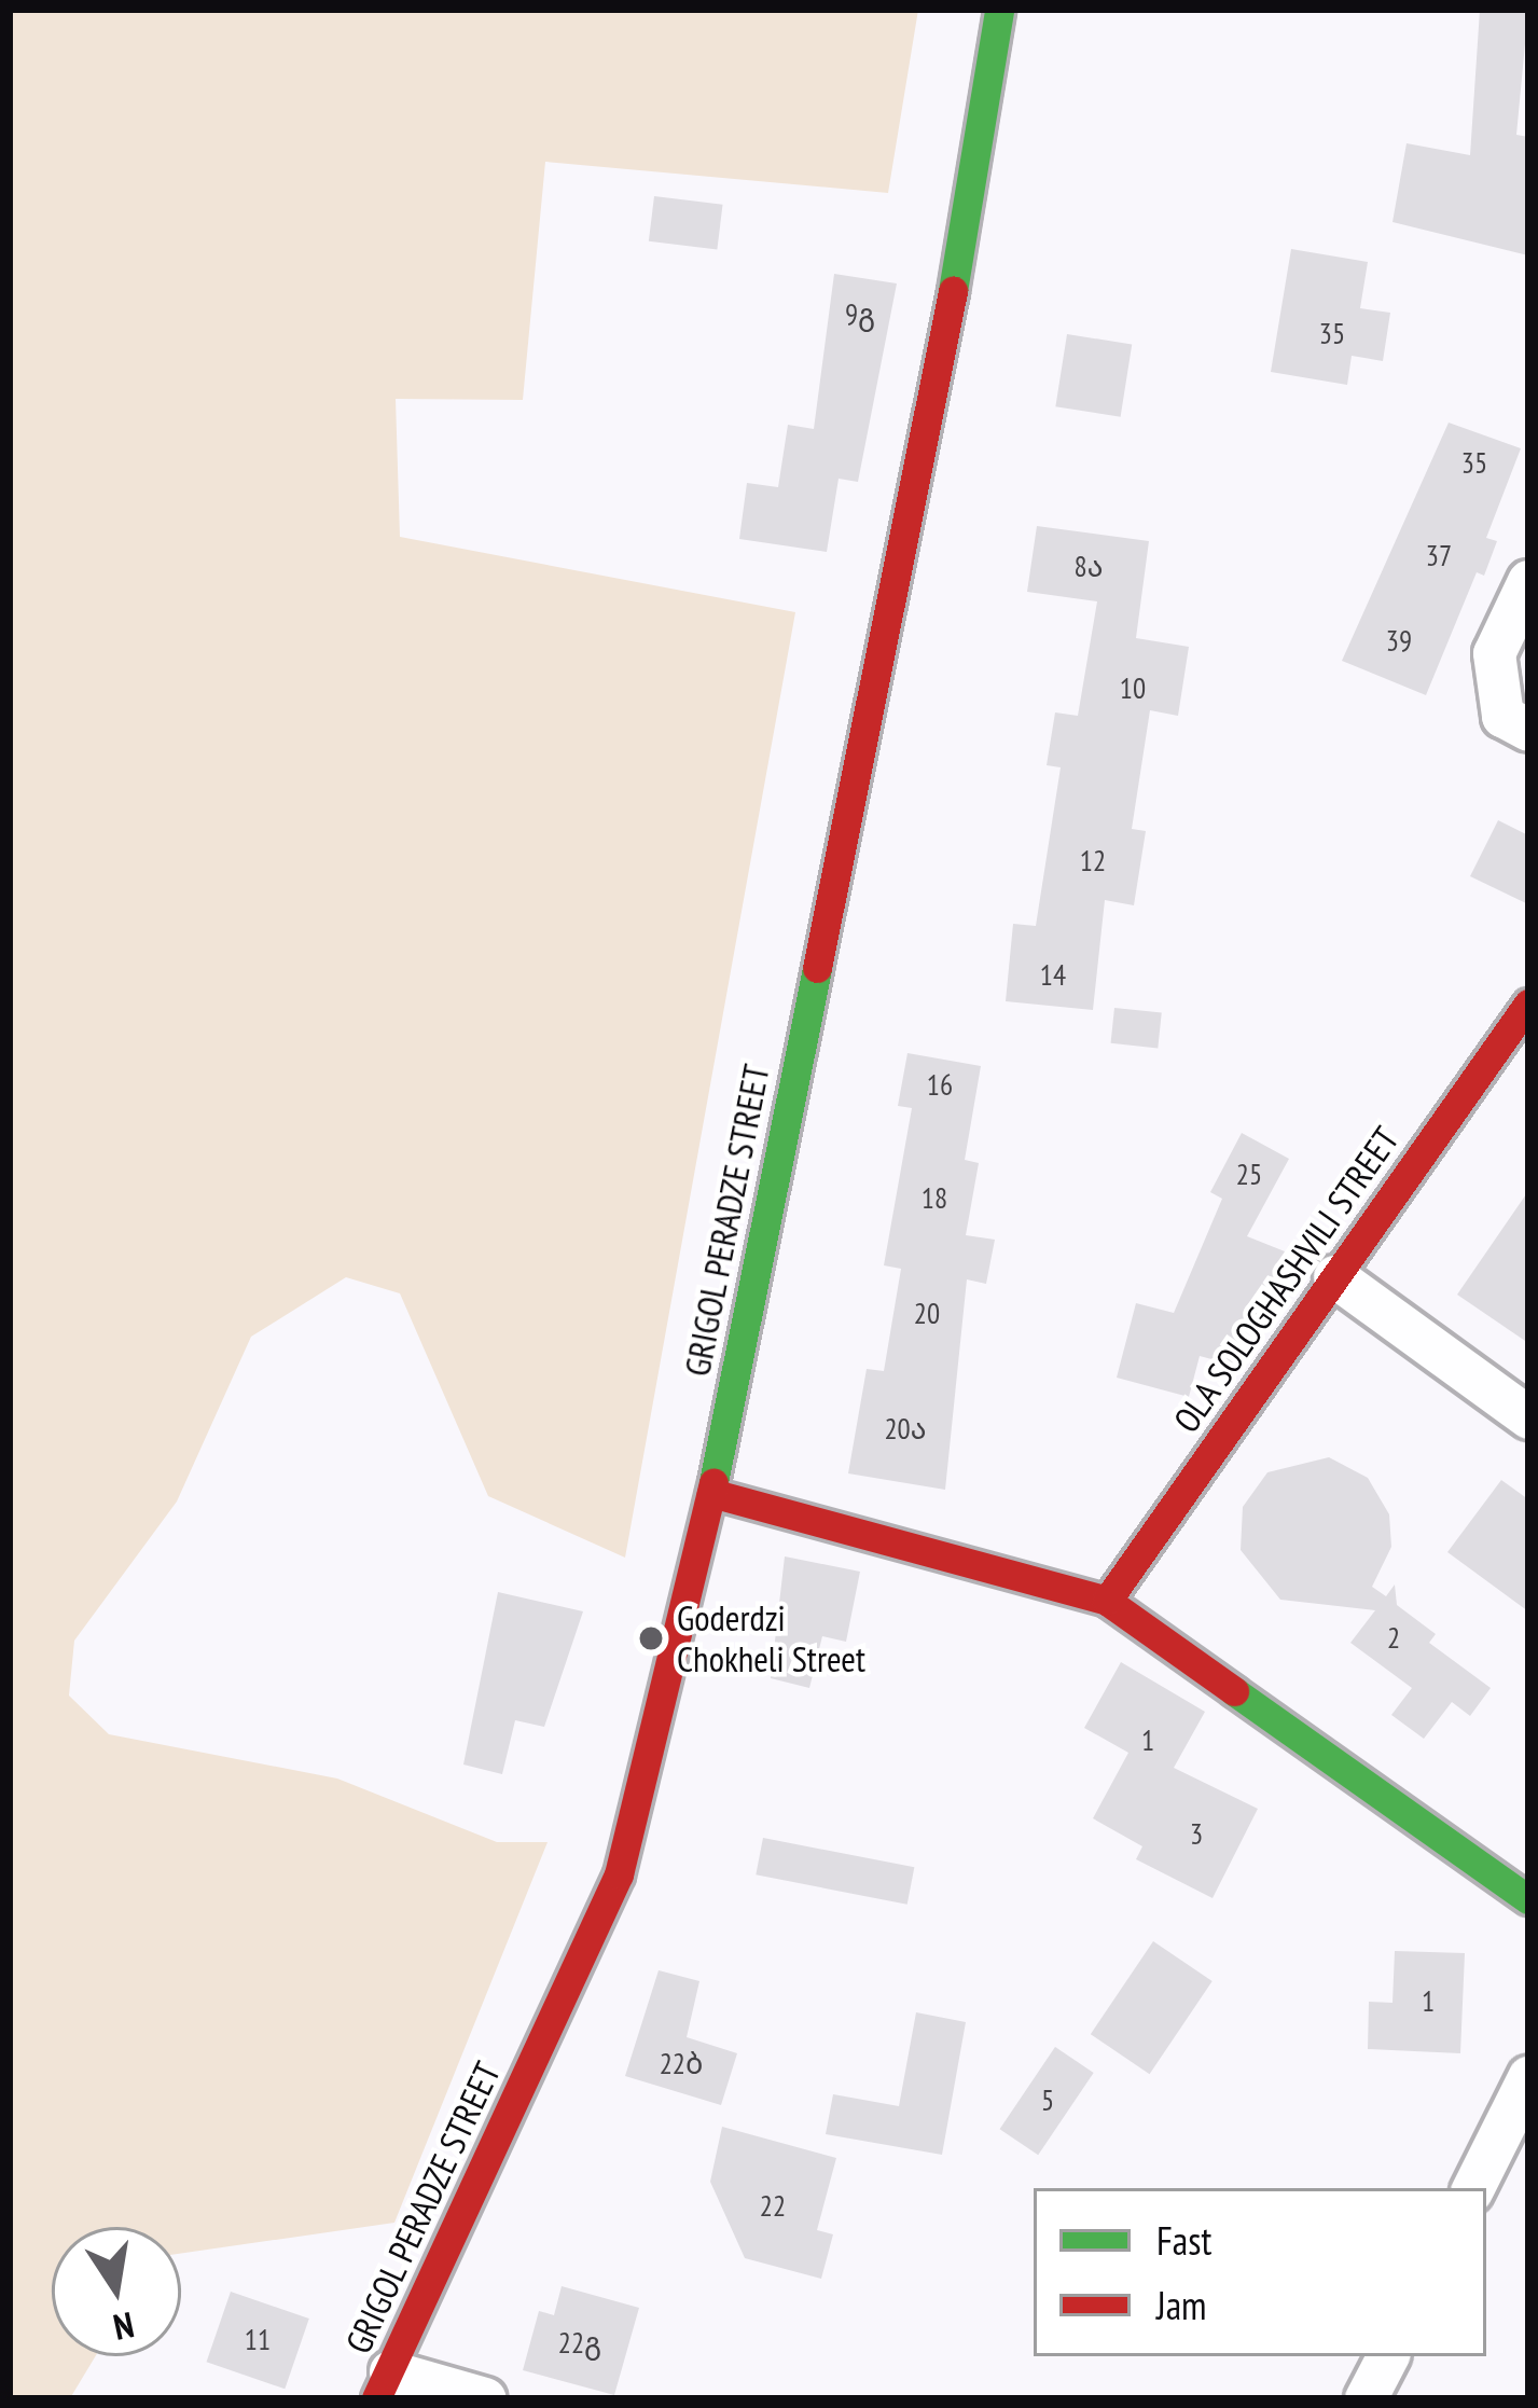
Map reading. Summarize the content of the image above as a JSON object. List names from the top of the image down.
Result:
{
  "streets": {
    "street": ["GRIGOL PERADZE STREET", "OLA SOLOGHASHVILI STREET"]
  },
  "places": ["Goderdzi Chokheli Street"],
  "house_numbers": [
    "9გ",
    "35",
    "35",
    "37",
    "8ა",
    "39",
    "10",
    "12",
    "14",
    "16",
    "25",
    "18",
    "20",
    "20ა",
    "2",
    "1",
    "3",
    "1",
    "22ბ",
    "5",
    "22",
    "11",
    "22გ"
  ],
  "legend": ["Fast", "Jam"],
  "north": "bottom"
}
